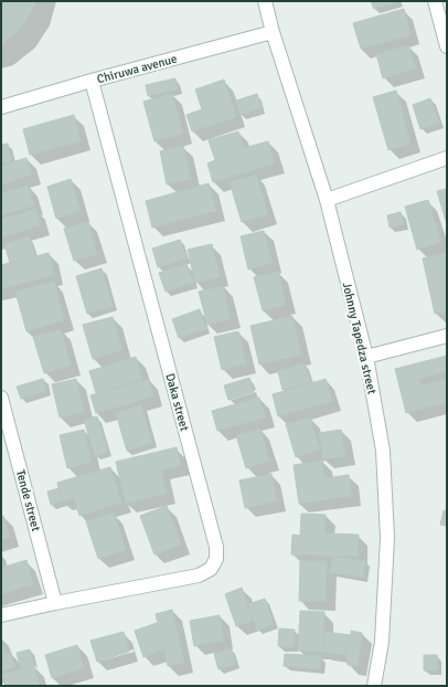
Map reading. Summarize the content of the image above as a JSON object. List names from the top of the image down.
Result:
{
  "streets": {
    "street": [
      "Chiruwa avenue",
      "Johnny Tapedza street",
      "Daka street",
      "Tende street"
    ]
  },
  "crossings": [
    ["Chiruwa avenue", "Johnny Tapedza street"],
    ["Chiruwa avenue", "Daka street"],
    ["Daka street", "Tende street"]
  ]
}
